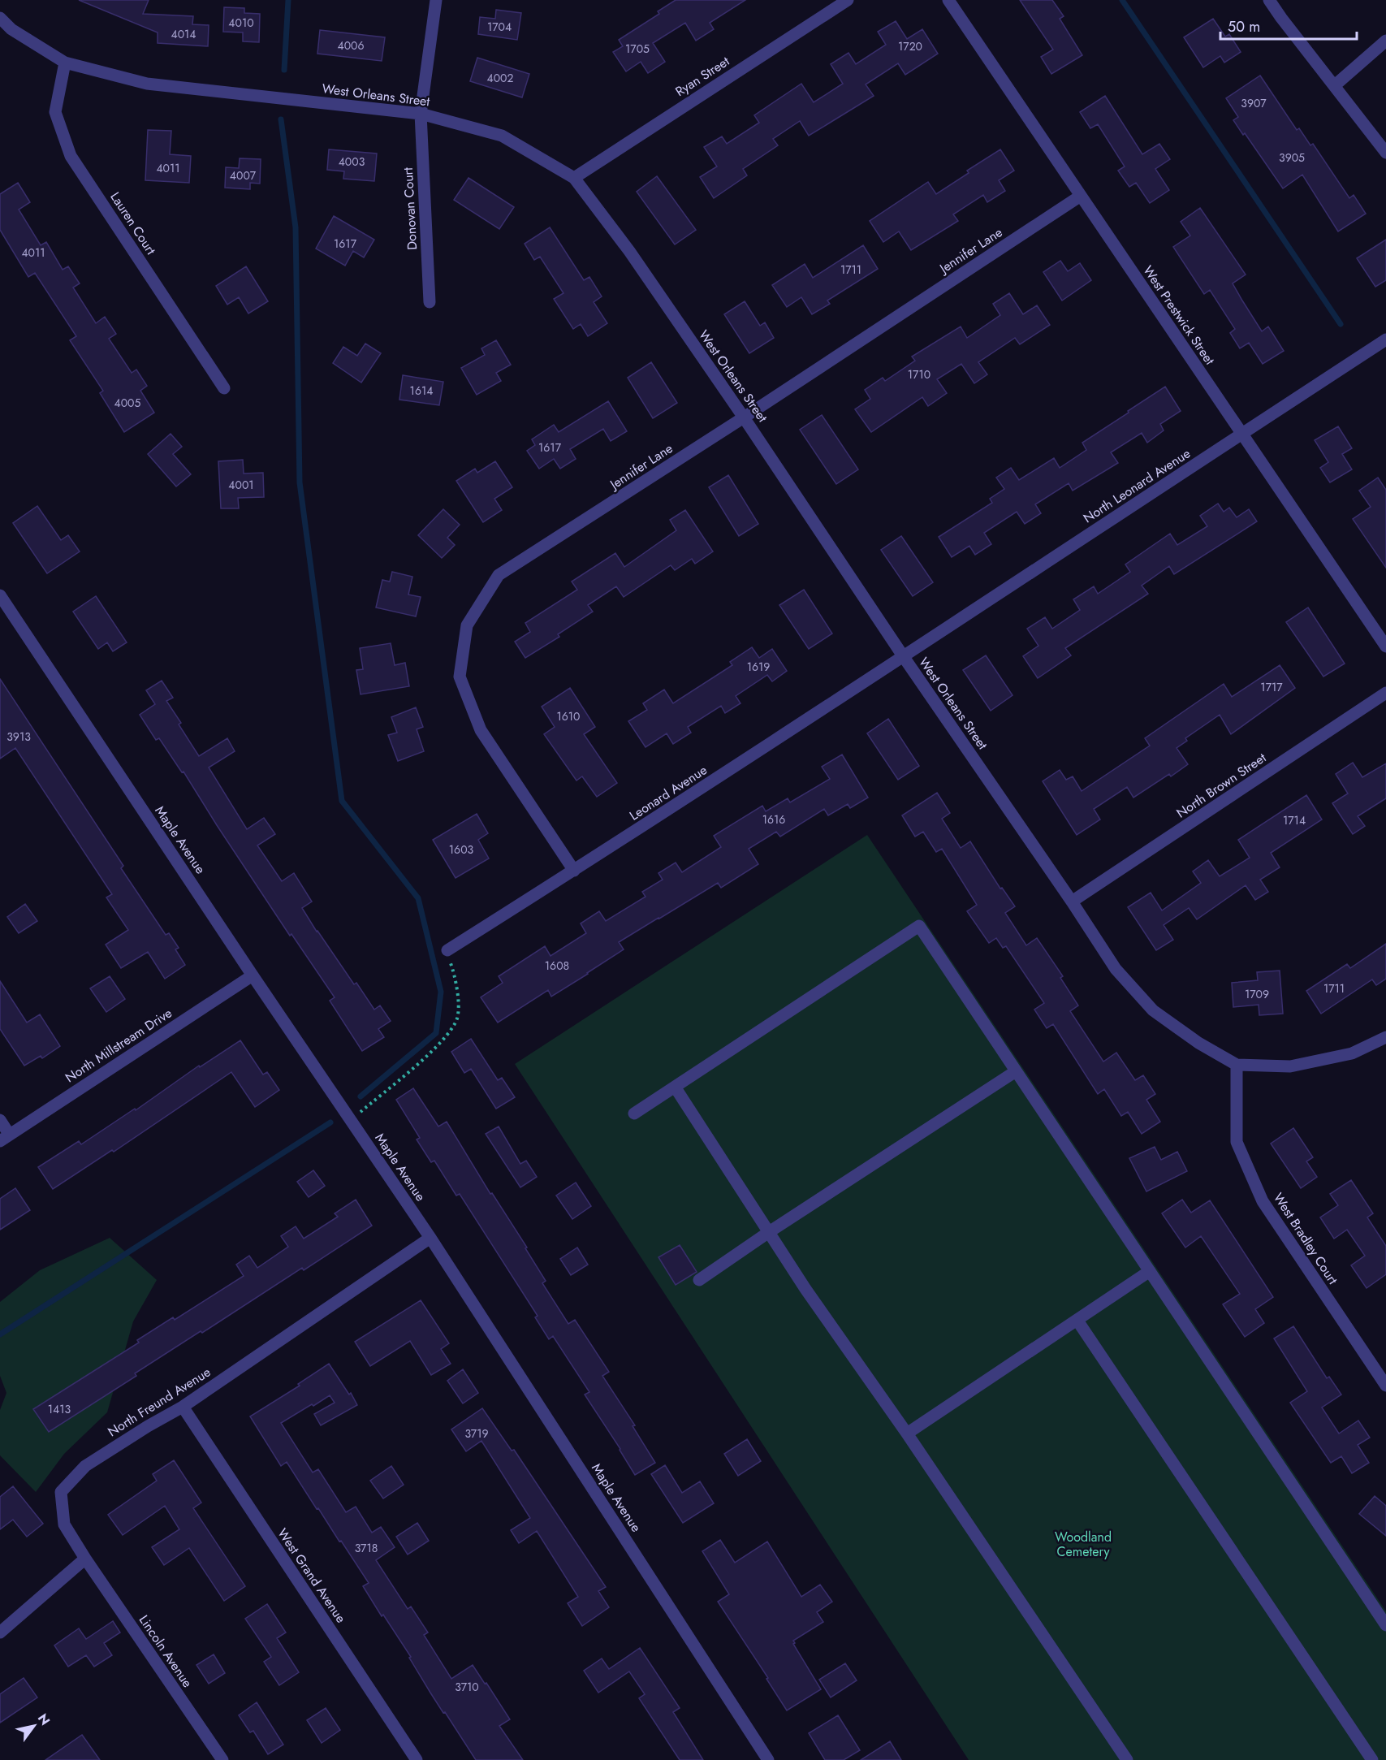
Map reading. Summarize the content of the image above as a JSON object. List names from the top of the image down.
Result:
{
  "streets": {
    "street": [
      "Ryan Street",
      "West Orleans Street",
      "Donovan Court",
      "Lauren Court",
      "Jennifer Lane",
      "West Prestwick Street",
      "North Leonard Avenue",
      "North Brown Street",
      "Leonard Avenue",
      "Maple Avenue",
      "North Millstream Drive",
      "West Bradley Court",
      "North Freund Avenue",
      "West Grand Avenue",
      "Lincoln Avenue"
    ]
  },
  "crossings": [
    ["Ryan Street", "West Orleans Street"],
    ["West Orleans Street", "Donovan Court"],
    ["West Orleans Street", "Lauren Court"],
    ["West Orleans Street", "Jennifer Lane"],
    ["West Orleans Street", "North Leonard Avenue"],
    ["West Orleans Street", "North Brown Street"],
    ["West Orleans Street", "Leonard Avenue"],
    ["West Orleans Street", "West Bradley Court"],
    ["Jennifer Lane", "West Prestwick Street"],
    ["Jennifer Lane", "Leonard Avenue"],
    ["West Prestwick Street", "North Leonard Avenue"],
    ["North Leonard Avenue", "Leonard Avenue"],
    ["Maple Avenue", "North Millstream Drive"],
    ["Maple Avenue", "North Freund Avenue"],
    ["North Freund Avenue", "West Grand Avenue"],
    ["North Freund Avenue", "Lincoln Avenue"]
  ],
  "parks": ["Woodland Cemetery"],
  "house_numbers": [
    "4010",
    "1704",
    "4014",
    "4006",
    "1720",
    "1705",
    "4002",
    "3907",
    "3905",
    "4003",
    "4011",
    "4007",
    "1617",
    "4011",
    "1711",
    "1710",
    "1614",
    "4005",
    "1617",
    "4001",
    "1619",
    "1717",
    "1610",
    "3913",
    "1616",
    "1714",
    "1603",
    "1608",
    "1711",
    "1709",
    "1413",
    "3719",
    "3718",
    "3710"
  ],
  "scale_bar": "50 m",
  "north": "top right"
}
